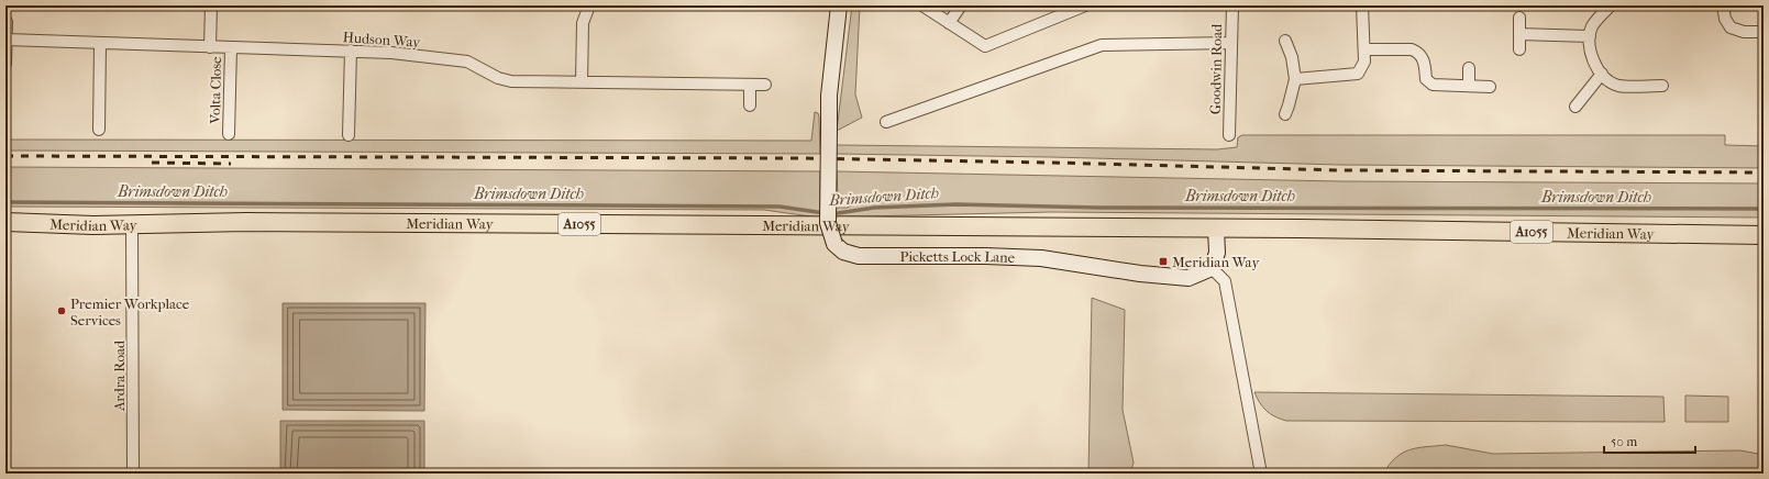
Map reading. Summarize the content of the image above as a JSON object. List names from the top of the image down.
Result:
{
  "streets": {
    "main road": ["Meridian Way", "A1055"],
    "street": [
      "Hudson Way",
      "Goodwin Road",
      "Volta Close",
      "Picketts Lock Lane",
      "Ardra Road"
    ]
  },
  "crossings": [
    ["Hudson Way", "Volta Close"],
    ["Meridian Way", "Ardra Road"]
  ],
  "water": ["Brimsdown Ditch"],
  "places": {
    "transit": ["Meridian Way"],
    "other": ["Premier Workplace Services"]
  },
  "scale_bar": "50 m"
}
